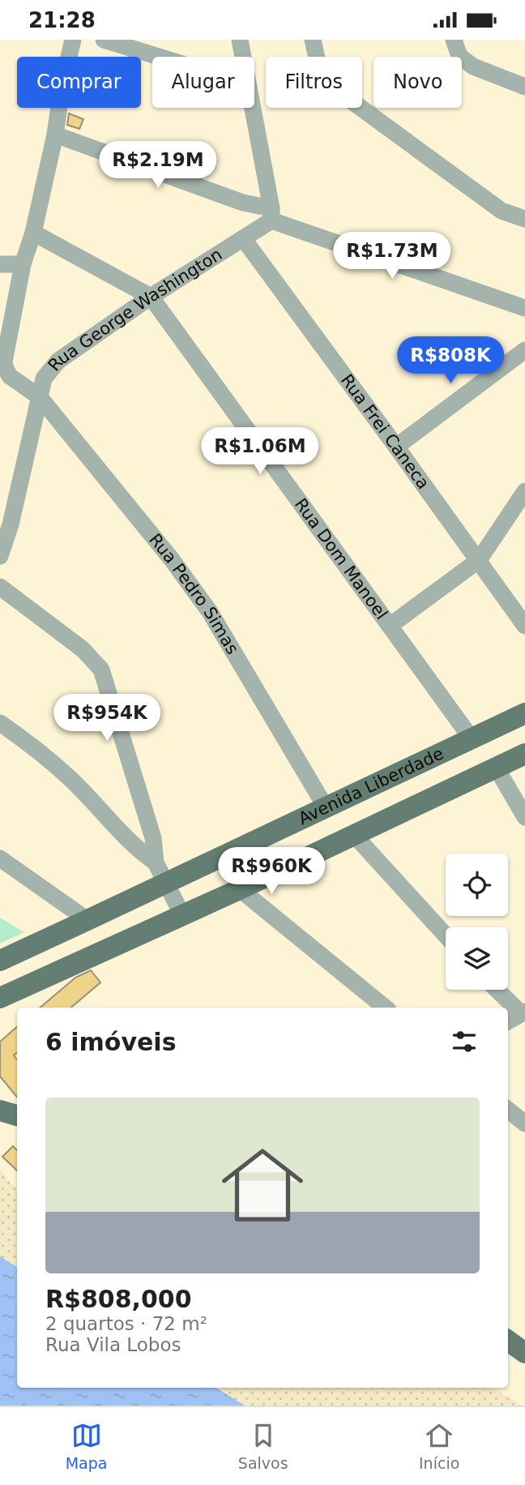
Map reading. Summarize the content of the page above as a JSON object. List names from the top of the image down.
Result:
{
  "streets": {
    "main road": ["Avenida Liberdade"],
    "street": [
      "Rua George Washington",
      "Rua Frei Caneca",
      "Rua Dom Manoel",
      "Rua Pedro Simas"
    ]
  },
  "crossings": [
    ["Rua George Washington", "Rua Frei Caneca"],
    ["Rua George Washington", "Rua Dom Manoel"],
    ["Rua George Washington", "Rua Pedro Simas"],
    ["Rua Dom Manoel", "Rua Pedro Simas"],
    ["Rua Dom Manoel", "Avenida Liberdade"],
    ["Rua Pedro Simas", "Avenida Liberdade"]
  ],
  "page": {
    "status": "21:28",
    "chip": [
      "Comprar",
      "Alugar",
      "Filtros",
      "Novo"
    ],
    "price": [
      "R$2.19M",
      "R$1.73M",
      "R$808K",
      "R$1.06M",
      "R$954K",
      "R$960K"
    ],
    "heading": "6 imóveis",
    "list": [
      {
        "name": "R$808,000",
        "note": "2 quartos · 72 m² · Rua Vila Lobos"
      }
    ],
    "tabs": ["Mapa", "Salvos", "Início"]
  }
}
